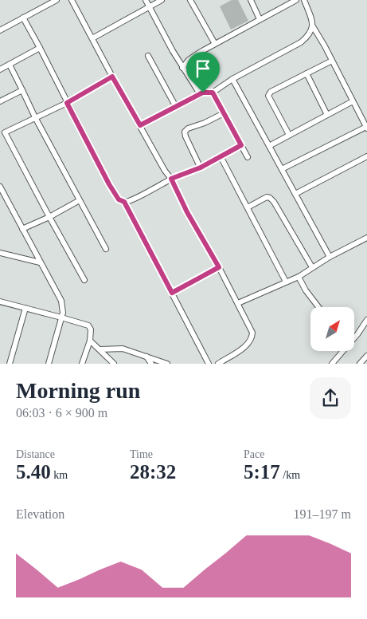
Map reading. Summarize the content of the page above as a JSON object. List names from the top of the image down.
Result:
{
  "north": "top right",
  "page": {
    "heading": ["Morning run", "06:03 · 6 × 900 m"],
    "stats": [
      ["Distance", "5.40 km"],
      ["Time", "28:32"],
      ["Pace", "5:17 /km"]
    ],
    "chart": ["Elevation", "191–197 m"]
  }
}
